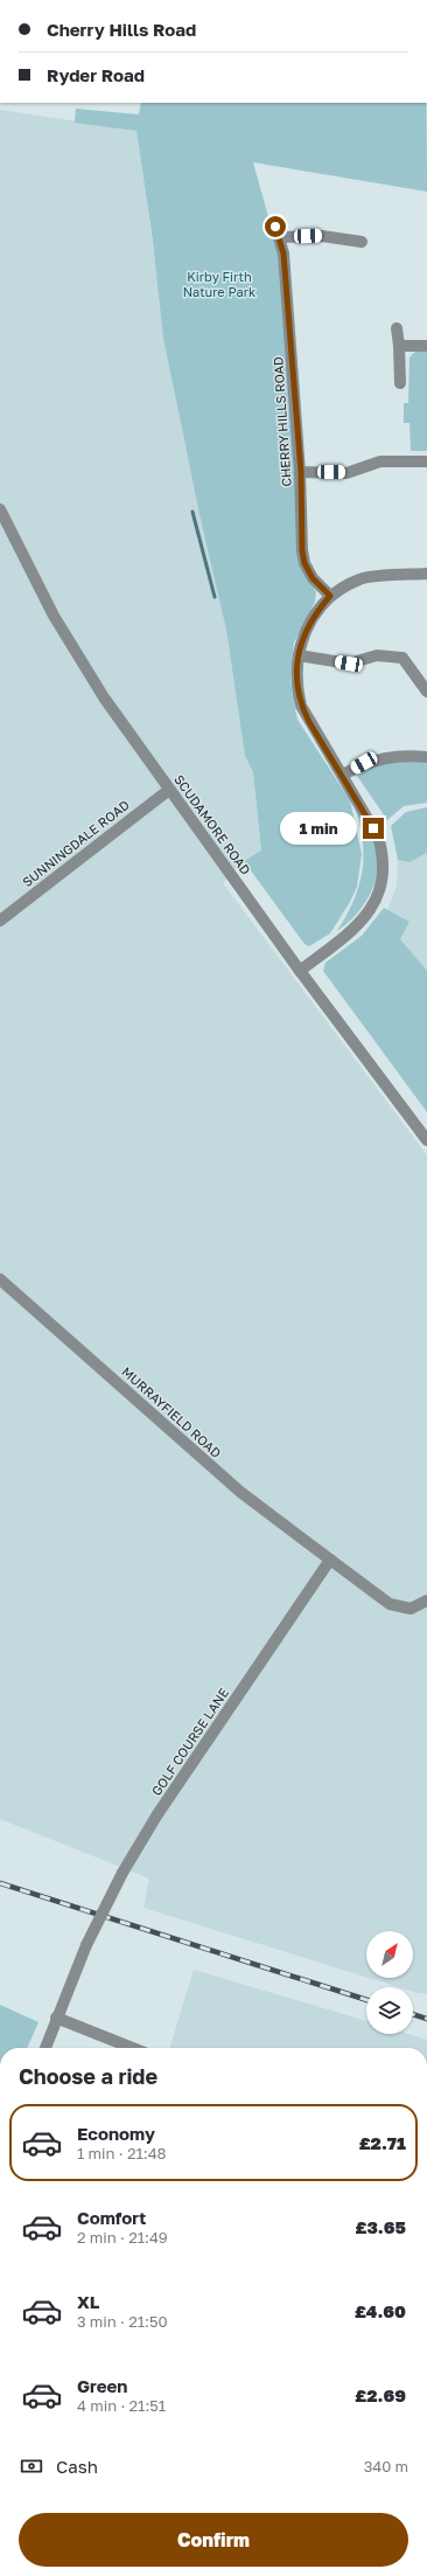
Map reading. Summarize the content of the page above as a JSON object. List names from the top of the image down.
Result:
{
  "streets": {
    "street": [
      "CHERRY HILLS ROAD",
      "SCUDAMORE ROAD",
      "SUNNINGDALE ROAD",
      "MURRAYFIELD ROAD",
      "GOLF COURSE LANE"
    ]
  },
  "crossings": [
    ["SCUDAMORE ROAD", "SUNNINGDALE ROAD"],
    ["MURRAYFIELD ROAD", "GOLF COURSE LANE"]
  ],
  "parks": ["Kirby Firth Nature Park"],
  "north": "top right",
  "page": {
    "banner": ["Cherry Hills Road", "Ryder Road"],
    "bubble": "1 min",
    "heading": "Choose a ride",
    "list": [
      {
        "name": "Economy",
        "note": "1 min · 21:48",
        "value": "£2.71"
      },
      {
        "name": "Comfort",
        "note": "2 min · 21:49",
        "value": "£3.65"
      },
      {
        "name": "XL",
        "note": "3 min · 21:50",
        "value": "£4.60"
      },
      {
        "name": "Green",
        "note": "4 min · 21:51",
        "value": "£2.69"
      }
    ],
    "pay": ["Cash", "340 m"],
    "buttons": "Confirm"
  }
}
